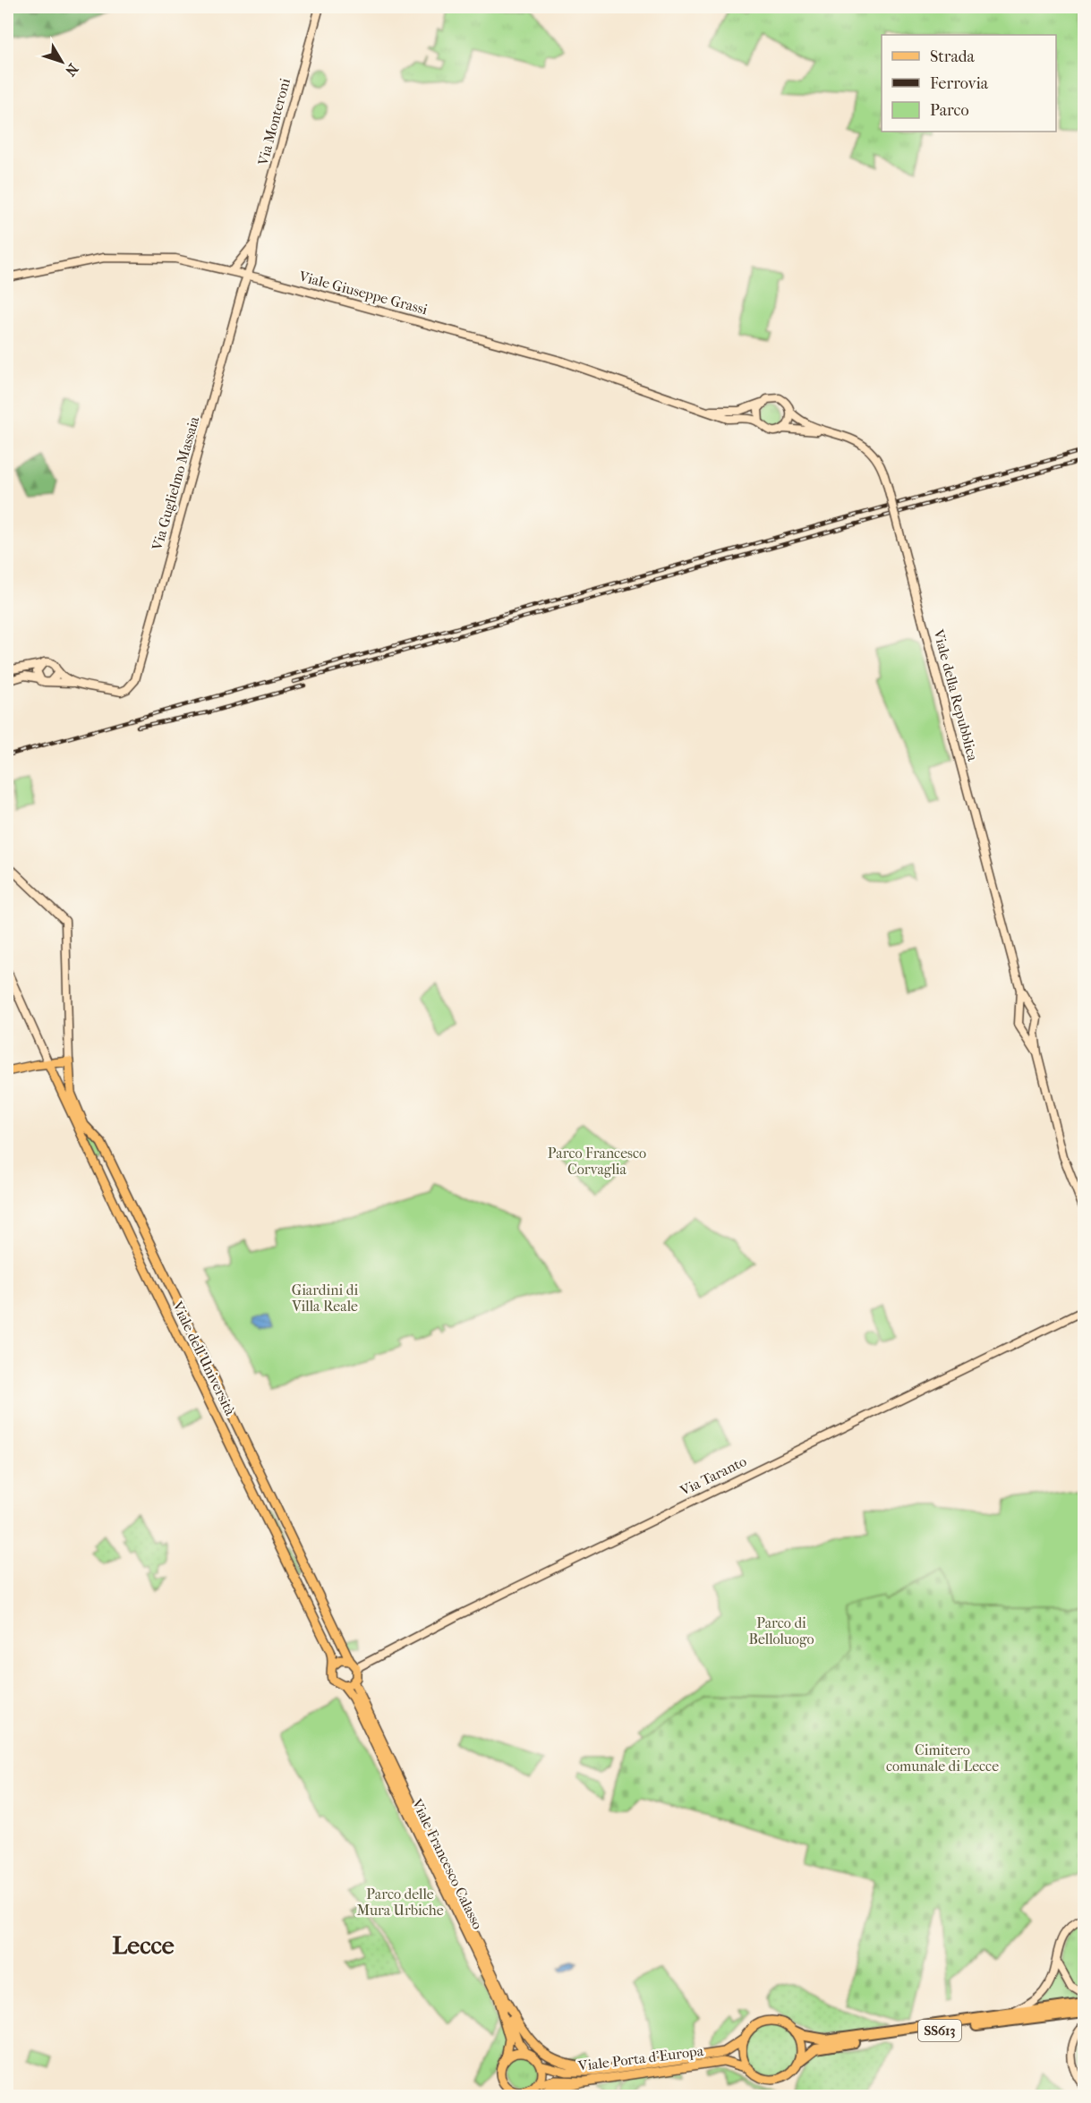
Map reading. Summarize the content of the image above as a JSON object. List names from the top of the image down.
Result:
{
  "streets": {
    "highway": ["SS613", "Viale Porta d'Europa"],
    "main road": [
      "Via Monteroni",
      "Viale Giuseppe Grassi",
      "Via Guglielmo Massaia",
      "Viale della Repubblica",
      "Viale dell'Università",
      "Via Taranto",
      "Viale Francesco Calasso"
    ]
  },
  "crossings": [
    ["Via Monteroni", "Viale Giuseppe Grassi"],
    ["Via Monteroni", "Via Guglielmo Massaia"],
    ["Viale Giuseppe Grassi", "Via Guglielmo Massaia"],
    ["Viale Giuseppe Grassi", "Viale della Repubblica"],
    ["Viale dell'Università", "Via Taranto"],
    ["Viale dell'Università", "Viale Francesco Calasso"],
    ["Via Taranto", "Viale Francesco Calasso"],
    ["Viale Francesco Calasso", "Viale Porta d'Europa"]
  ],
  "districts": ["Lecce"],
  "parks": [
    "Parco Francesco Corvaglia",
    "Giardini di Villa Reale",
    "Parco di Belloluogo",
    "Cimitero comunale di Lecce",
    "Parco delle Mura Urbiche"
  ],
  "legend": ["Strada", "Ferrovia", "Parco"],
  "north": "bottom right"
}
